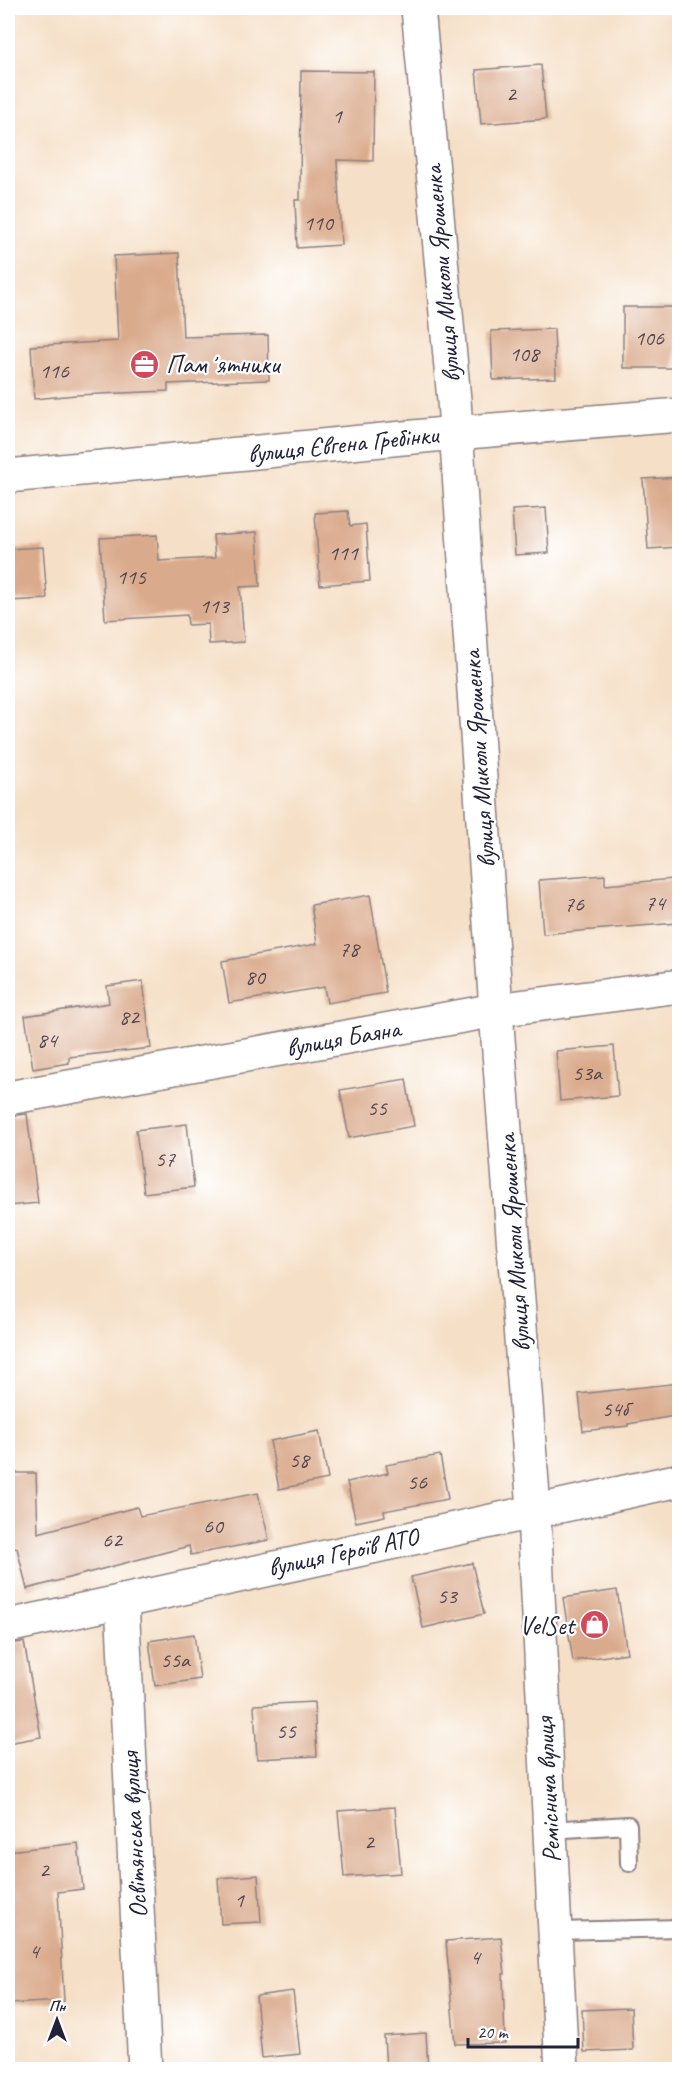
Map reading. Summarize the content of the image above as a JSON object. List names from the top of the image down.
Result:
{
  "streets": {
    "street": [
      "вулиця Миколи Ярошенка",
      "вулиця Євгена Гребінки",
      "вулиця Баяна",
      "вулиця Героїв АТО",
      "Реміснича вулиця",
      "Освітянська вулиця"
    ]
  },
  "crossings": [
    ["вулиця Миколи Ярошенка", "вулиця Євгена Гребінки"],
    ["вулиця Миколи Ярошенка", "вулиця Баяна"],
    ["вулиця Миколи Ярошенка", "вулиця Героїв АТО"],
    ["вулиця Миколи Ярошенка", "Реміснича вулиця"],
    ["вулиця Героїв АТО", "Реміснича вулиця"],
    ["вулиця Героїв АТО", "Освітянська вулиця"]
  ],
  "places": {
    "office": ["Памʼятники"],
    "shop": ["VelSet"]
  },
  "house_numbers": [
    "2",
    "1",
    "110",
    "106",
    "108",
    "116",
    "111",
    "115",
    "113",
    "74",
    "76",
    "78",
    "80",
    "82",
    "84",
    "53а",
    "55",
    "57",
    "54б",
    "58",
    "56",
    "60",
    "62",
    "53",
    "55а",
    "55",
    "2",
    "2",
    "1",
    "4",
    "4"
  ],
  "scale_bar": "20 m",
  "north": "top"
}
